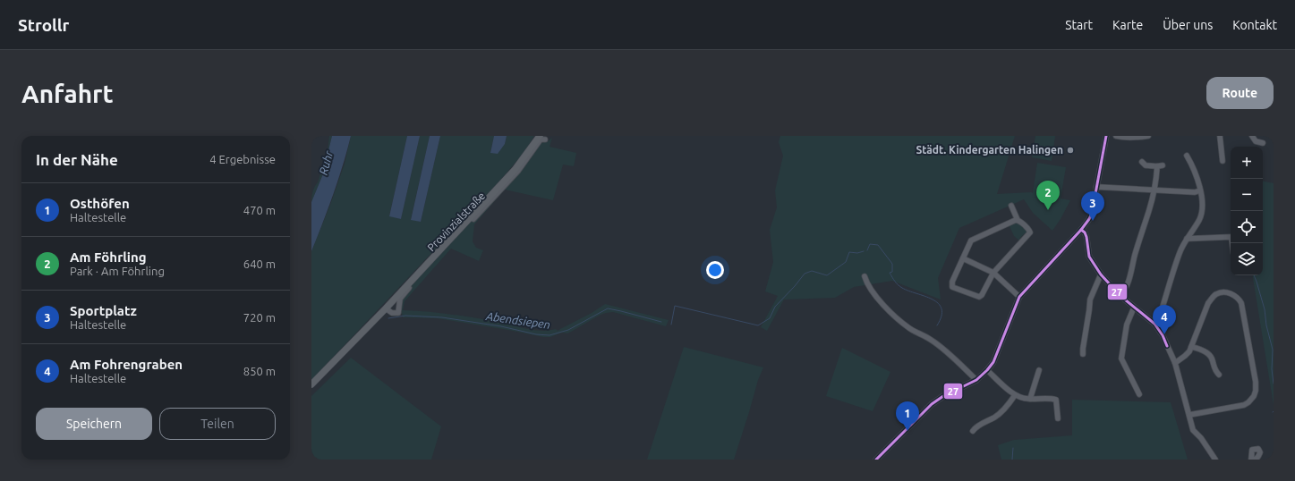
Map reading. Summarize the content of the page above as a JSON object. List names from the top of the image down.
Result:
{
  "streets": {
    "main road": ["Provinzialstraße"]
  },
  "water": ["Ruhr", "Abendsiepen"],
  "places": ["Städt. Kindergarten Halingen"],
  "lines": ["transit line 27"],
  "page": {
    "header": "Strollr",
    "nav": [
      "Start",
      "Karte",
      "Über uns",
      "Kontakt"
    ],
    "buttons": [
      "Route",
      ["Speichern", "Teilen"]
    ],
    "title": "Anfahrt",
    "heading": ["In der Nähe", "4 Ergebnisse"],
    "map_buttons": ["+", "−"],
    "pins": [
      "2",
      "3",
      "4",
      "1"
    ],
    "list": [
      {
        "mark": "1",
        "name": "Osthöfen",
        "note": "Haltestelle",
        "value": "470 m"
      },
      {
        "mark": "2",
        "name": "Am Föhrling",
        "note": "Park · Am Föhrling",
        "value": "640 m"
      },
      {
        "mark": "3",
        "name": "Sportplatz",
        "note": "Haltestelle",
        "value": "720 m"
      },
      {
        "mark": "4",
        "name": "Am Fohrengraben",
        "note": "Haltestelle",
        "value": "850 m"
      }
    ]
  }
}
